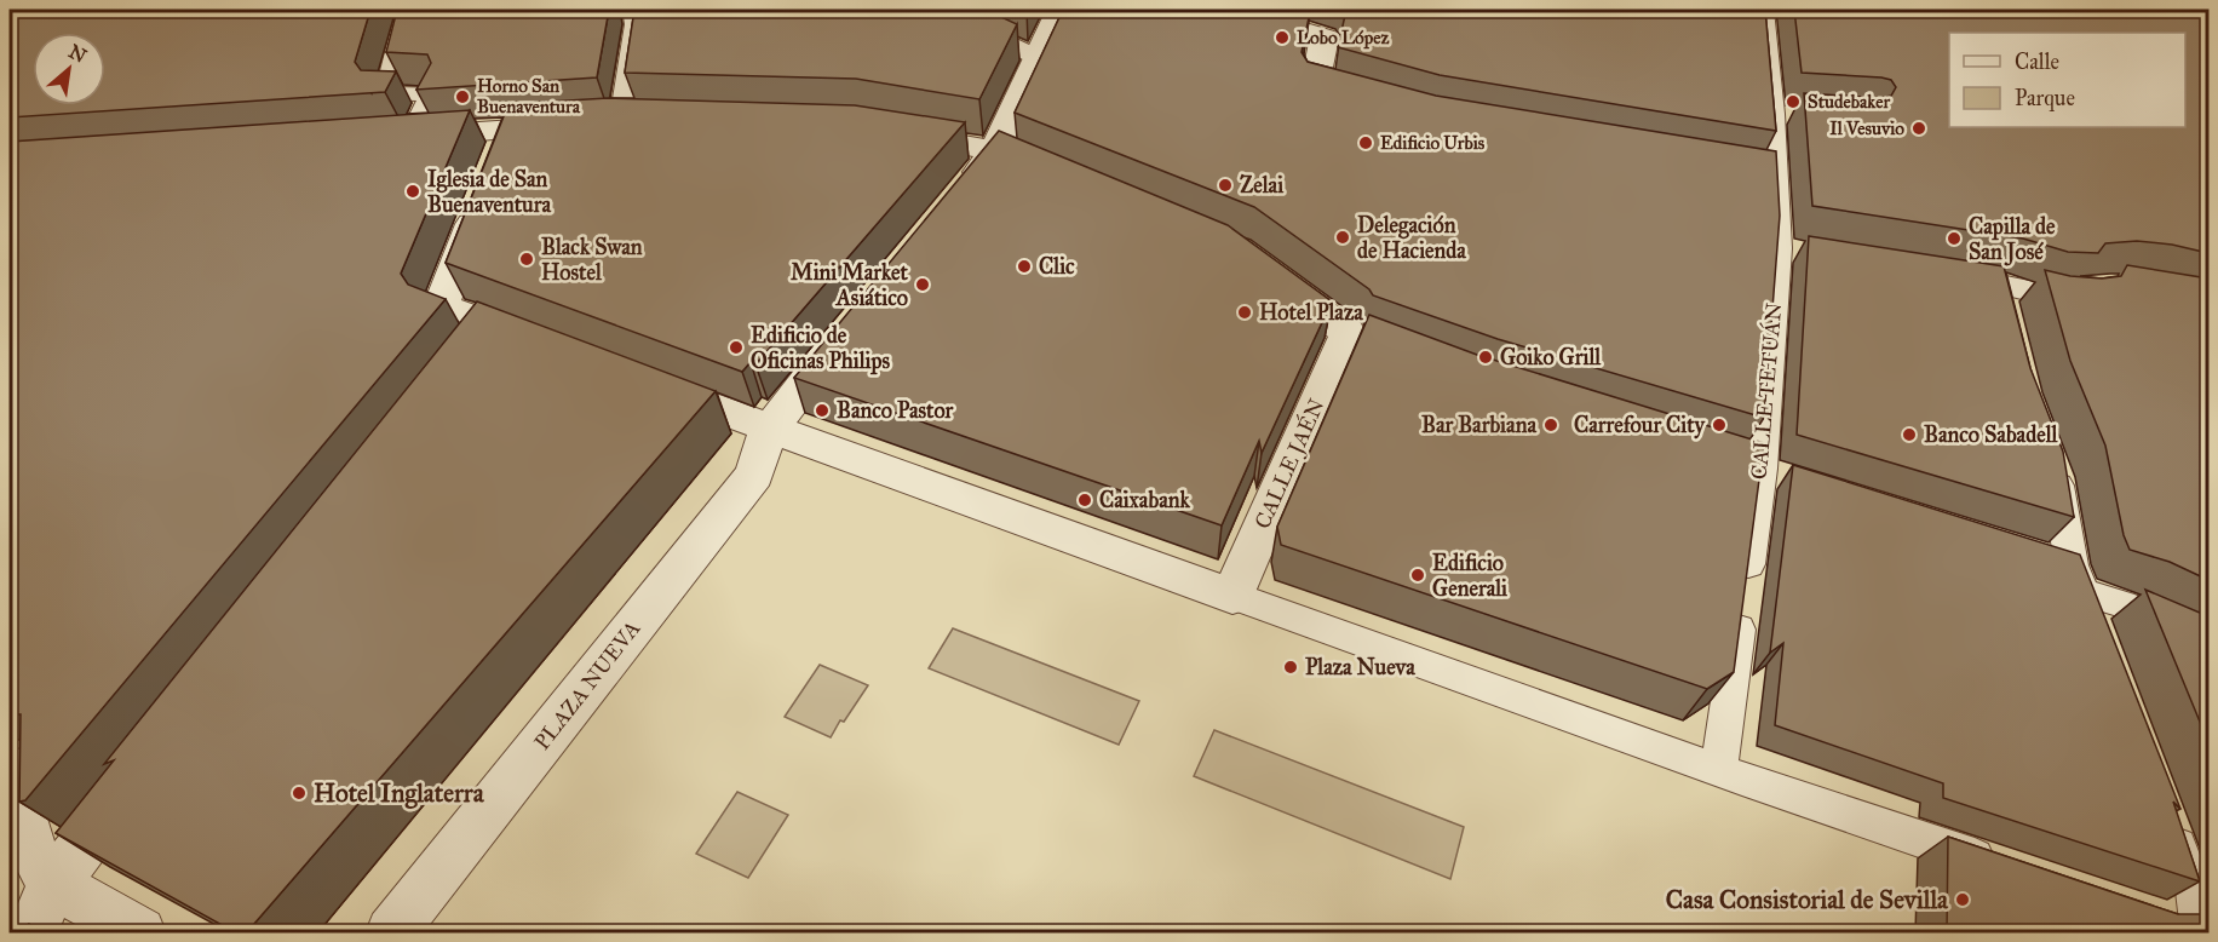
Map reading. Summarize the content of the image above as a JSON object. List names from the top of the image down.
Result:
{
  "streets": {
    "street": ["CALLE TETUÁN", "CALLE JAÉN", "PLAZA NUEVA"]
  },
  "places": [
    "Lobo López",
    "Horno San Buenaventura",
    "Studebaker",
    "Il Vesuvio",
    "Edificio Urbis",
    "Zelai",
    "Iglesia de San Buenaventura",
    "Delegación de Hacienda",
    "Capilla de San José",
    "Black Swan Hostel",
    "Clic",
    "Mini Market Asiático",
    "Hotel Plaza",
    "Edificio de Oficinas Philips",
    "Goiko Grill",
    "Banco Pastor",
    "Bar Barbiana",
    "Carrefour City",
    "Banco Sabadell",
    "Caixabank",
    "Edificio Generali",
    "Plaza Nueva",
    "Hotel Inglaterra",
    "Casa Consistorial de Sevilla"
  ],
  "legend": ["Calle", "Parque"],
  "north": "top right"
}
